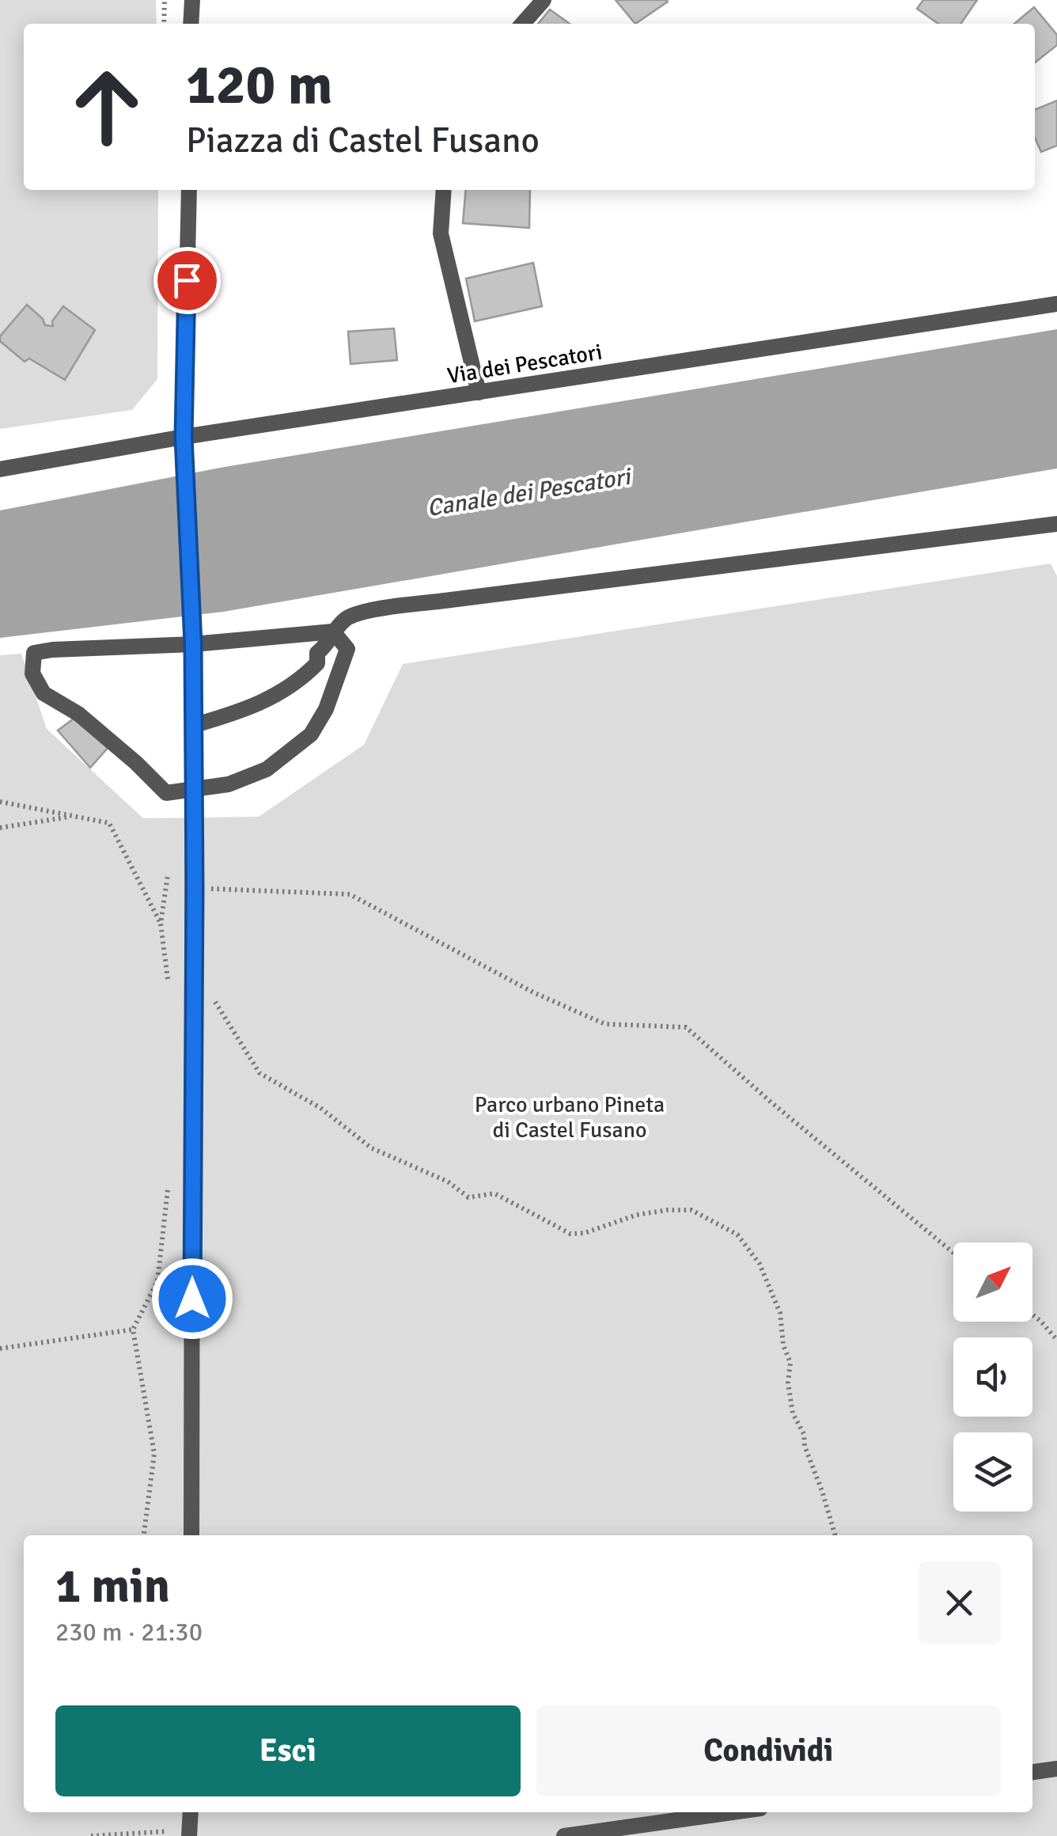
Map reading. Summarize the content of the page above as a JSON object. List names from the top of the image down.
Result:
{
  "streets": {
    "street": ["Via dei Pescatori"]
  },
  "water": ["Canale dei Pescatori"],
  "parks": ["Parco urbano Pineta di Castel Fusano"],
  "north": "top right",
  "page": {
    "turn": ["120 m", "Piazza di Castel Fusano"],
    "heading": ["1 min", "230 m · 21:30"],
    "buttons": ["Esci", "Condividi"]
  }
}
